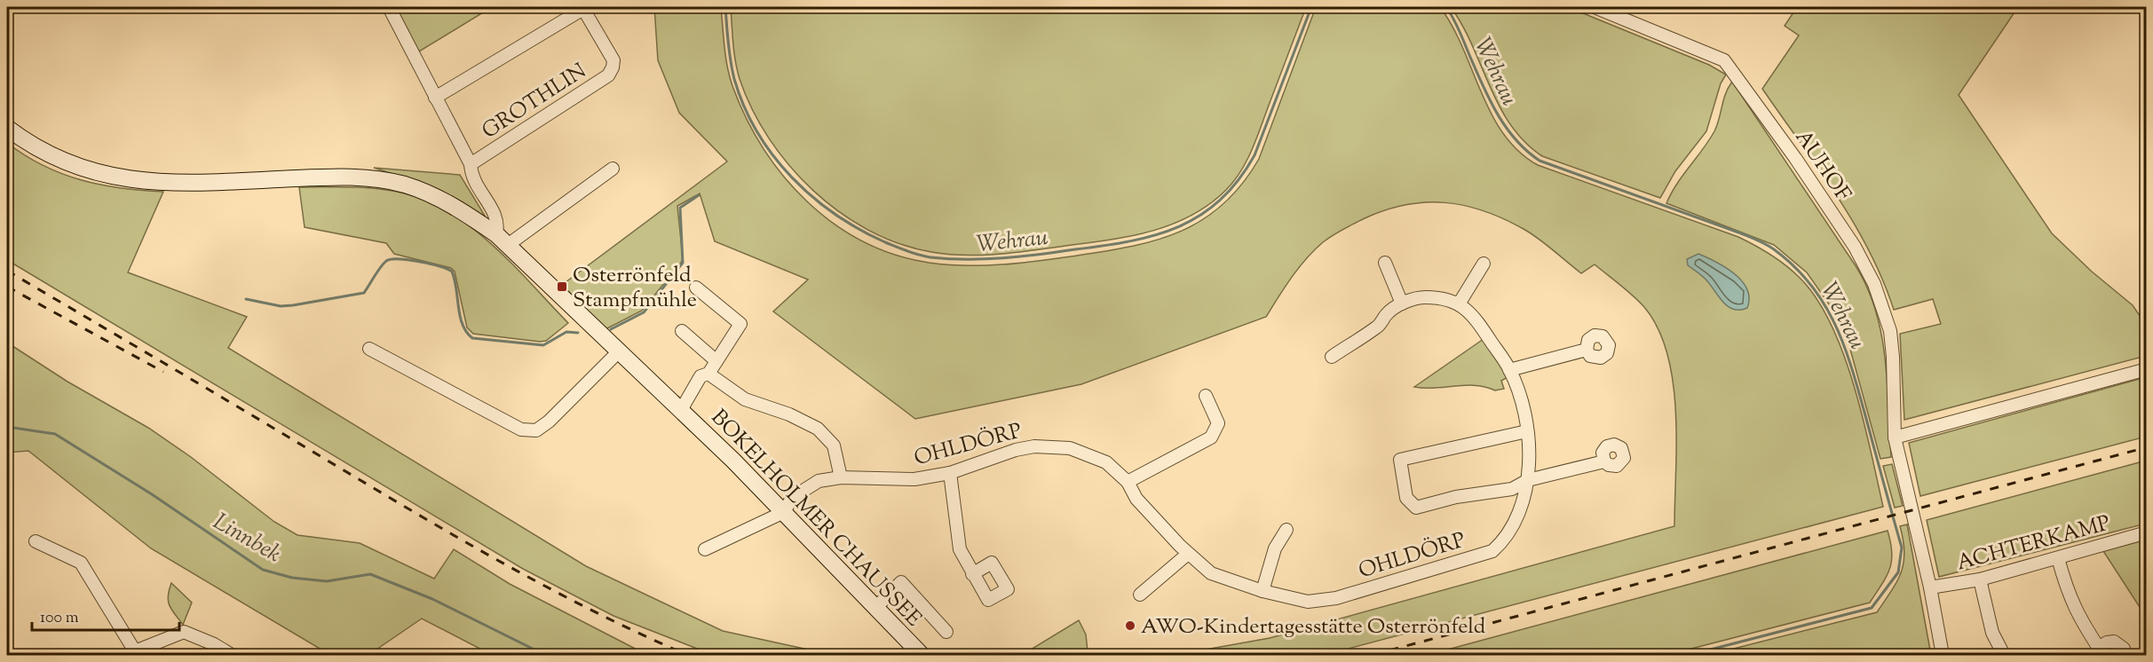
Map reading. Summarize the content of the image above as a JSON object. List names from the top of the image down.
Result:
{
  "streets": {
    "main road": ["BOKELHOLMER CHAUSSEE"],
    "street": [
      "GROTHLIN",
      "AUHOF",
      "OHLDÖRP",
      "ACHTERKAMP"
    ]
  },
  "crossings": [
    ["GROTHLIN", "BOKELHOLMER CHAUSSEE"],
    ["AUHOF", "ACHTERKAMP"],
    ["OHLDÖRP", "BOKELHOLMER CHAUSSEE"]
  ],
  "water": ["Wehrau", "Linnbek"],
  "places": {
    "transit": ["Osterrönfeld Stampfmühle"],
    "other": ["AWO-Kindertagesstätte Osterrönfeld"]
  },
  "scale_bar": "100 m"
}
